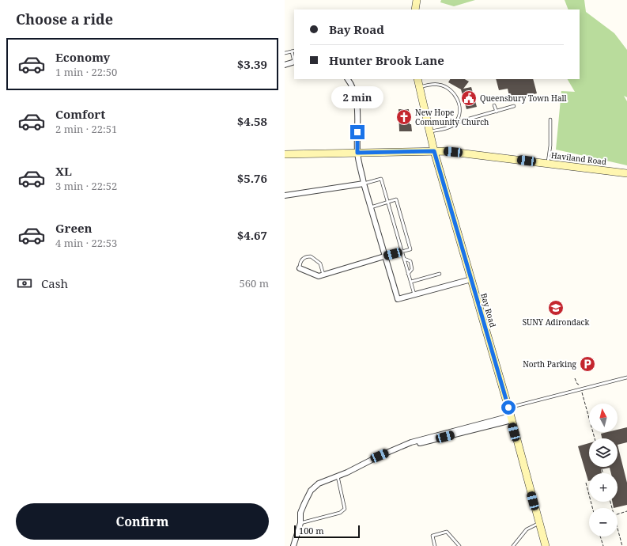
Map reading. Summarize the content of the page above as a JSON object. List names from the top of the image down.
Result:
{
  "streets": {
    "street": ["Haviland Road", "Bay Road"]
  },
  "crossings": [
    ["Haviland Road", "Bay Road"]
  ],
  "places": {
    "public building": ["Queensbury Town Hall"],
    "church": ["New Hope Community Church"],
    "school or university": ["SUNY Adirondack"],
    "parking": ["North Parking"]
  },
  "scale_bar": "100 m",
  "north": "top",
  "page": {
    "heading": "Choose a ride",
    "banner": ["Bay Road", "Hunter Brook Lane"],
    "list": [
      {
        "name": "Economy",
        "note": "1 min · 22:50",
        "value": "$3.39"
      },
      {
        "name": "Comfort",
        "note": "2 min · 22:51",
        "value": "$4.58"
      },
      {
        "name": "XL",
        "note": "3 min · 22:52",
        "value": "$5.76"
      },
      {
        "name": "Green",
        "note": "4 min · 22:53",
        "value": "$4.67"
      }
    ],
    "bubble": "2 min",
    "pay": ["Cash", "560 m"],
    "map_buttons": ["+", "−"],
    "buttons": "Confirm",
    "scale": "100 m"
  }
}
